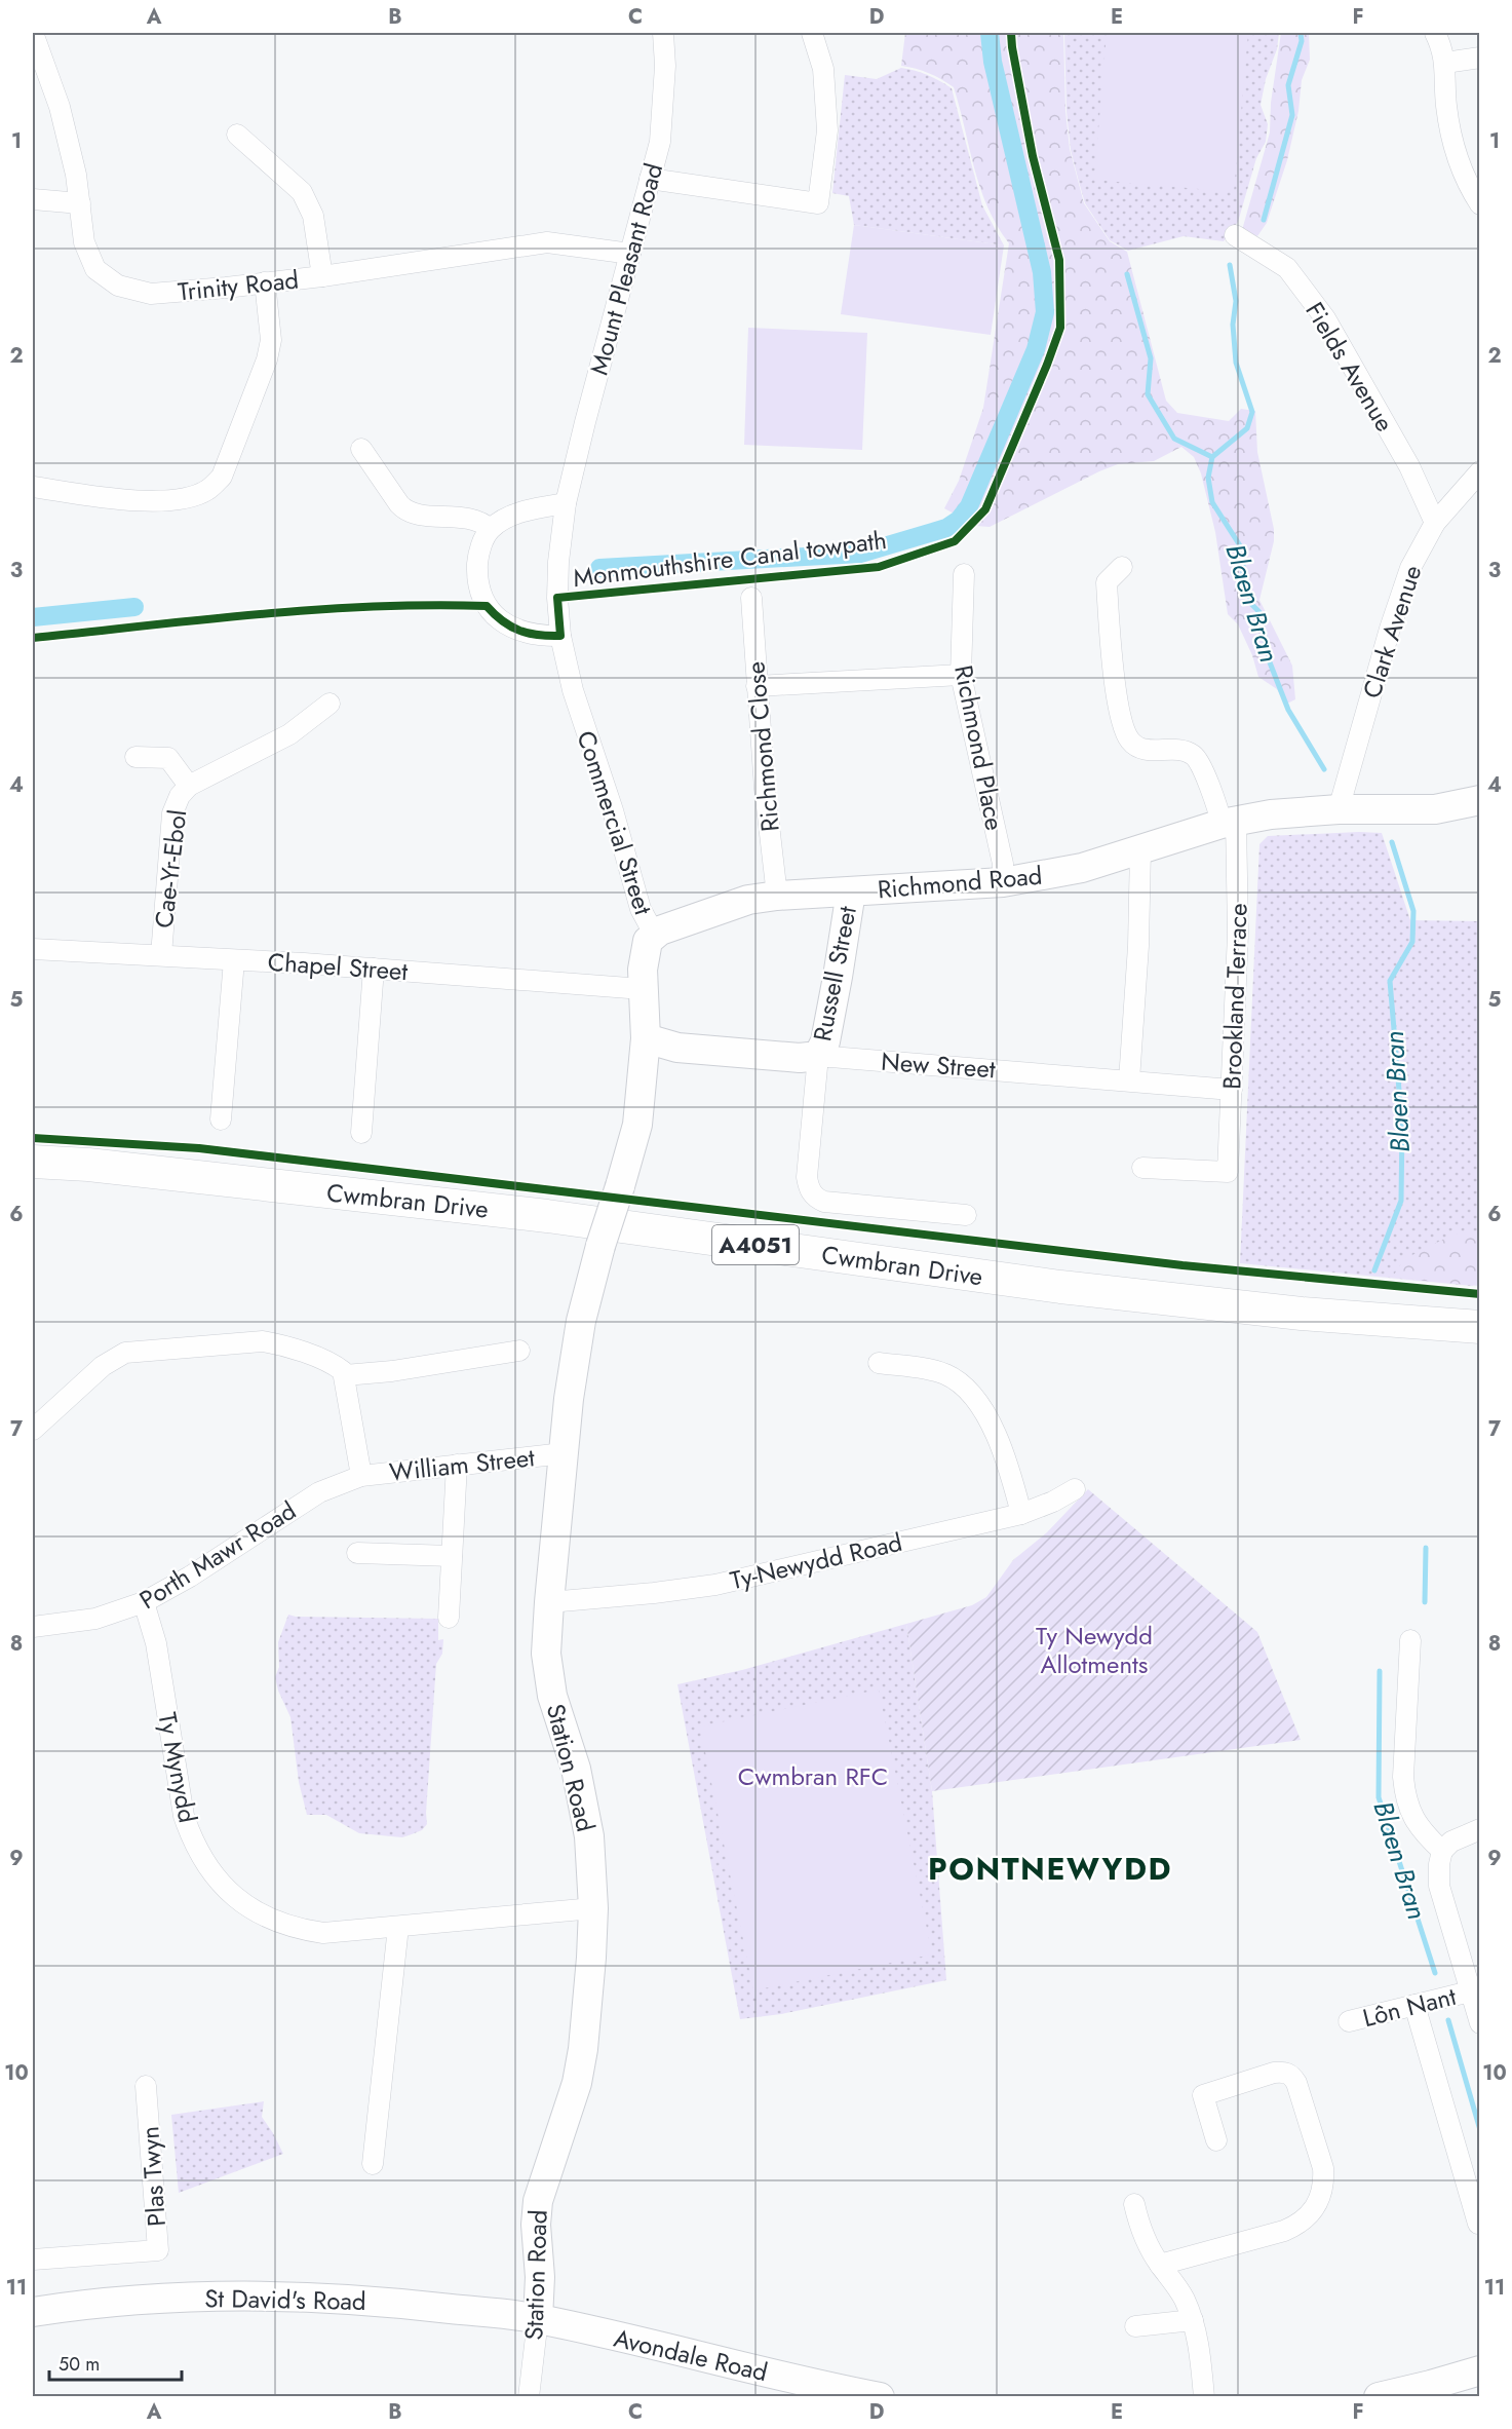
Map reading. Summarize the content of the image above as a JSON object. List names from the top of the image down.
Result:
{
  "streets": {
    "main road": ["Cwmbran Drive", "A4051"],
    "street": [
      "Mount Pleasant Road",
      "Trinity Road",
      "Fields Avenue",
      "Clark Avenue",
      "Richmond Close",
      "Richmond Place",
      "Commercial Street",
      "Cae-Yr-Ebol",
      "Richmond Road",
      "Chapel Street",
      "Russell Street",
      "Brookland Terrace",
      "New Street",
      "William Street",
      "Porth Mawr Road",
      "Ty-Newydd Road",
      "Ty Mynydd",
      "Station Road",
      "Lôn Nant",
      "Plas Twyn",
      "St David's Road",
      "Avondale Road"
    ],
    "cycle path": ["Monmouthshire Canal towpath"]
  },
  "crossings": [
    ["Mount Pleasant Road", "Trinity Road"],
    ["Mount Pleasant Road", "Commercial Street"],
    ["Fields Avenue", "Clark Avenue"],
    ["Clark Avenue", "Richmond Road"],
    ["Richmond Close", "Richmond Road"],
    ["Richmond Place", "Richmond Road"],
    ["Commercial Street", "Richmond Road"],
    ["Commercial Street", "Chapel Street"],
    ["Commercial Street", "New Street"],
    ["Commercial Street", "Station Road"],
    ["Cae-Yr-Ebol", "Chapel Street"],
    ["Richmond Road", "Russell Street"],
    ["Richmond Road", "Brookland Terrace"],
    ["Russell Street", "New Street"],
    ["Brookland Terrace", "New Street"],
    ["William Street", "Porth Mawr Road"],
    ["William Street", "Station Road"],
    ["Porth Mawr Road", "Ty Mynydd"],
    ["Ty-Newydd Road", "Station Road"],
    ["Ty Mynydd", "Station Road"],
    ["Station Road", "St David's Road"],
    ["Station Road", "Avondale Road"],
    ["St David's Road", "Avondale Road"]
  ],
  "districts": ["PONTNEWYDD"],
  "water": ["Blaen Bran"],
  "parks": ["Ty Newydd Allotments", "Cwmbran RFC"],
  "scale_bar": "50 m",
  "grid": {
    "columns": [
      "A",
      "B",
      "C",
      "D",
      "E",
      "F"
    ],
    "rows": [
      "1",
      "2",
      "3",
      "4",
      "5",
      "6",
      "7",
      "8",
      "9",
      "10",
      "11"
    ]
  }
}
